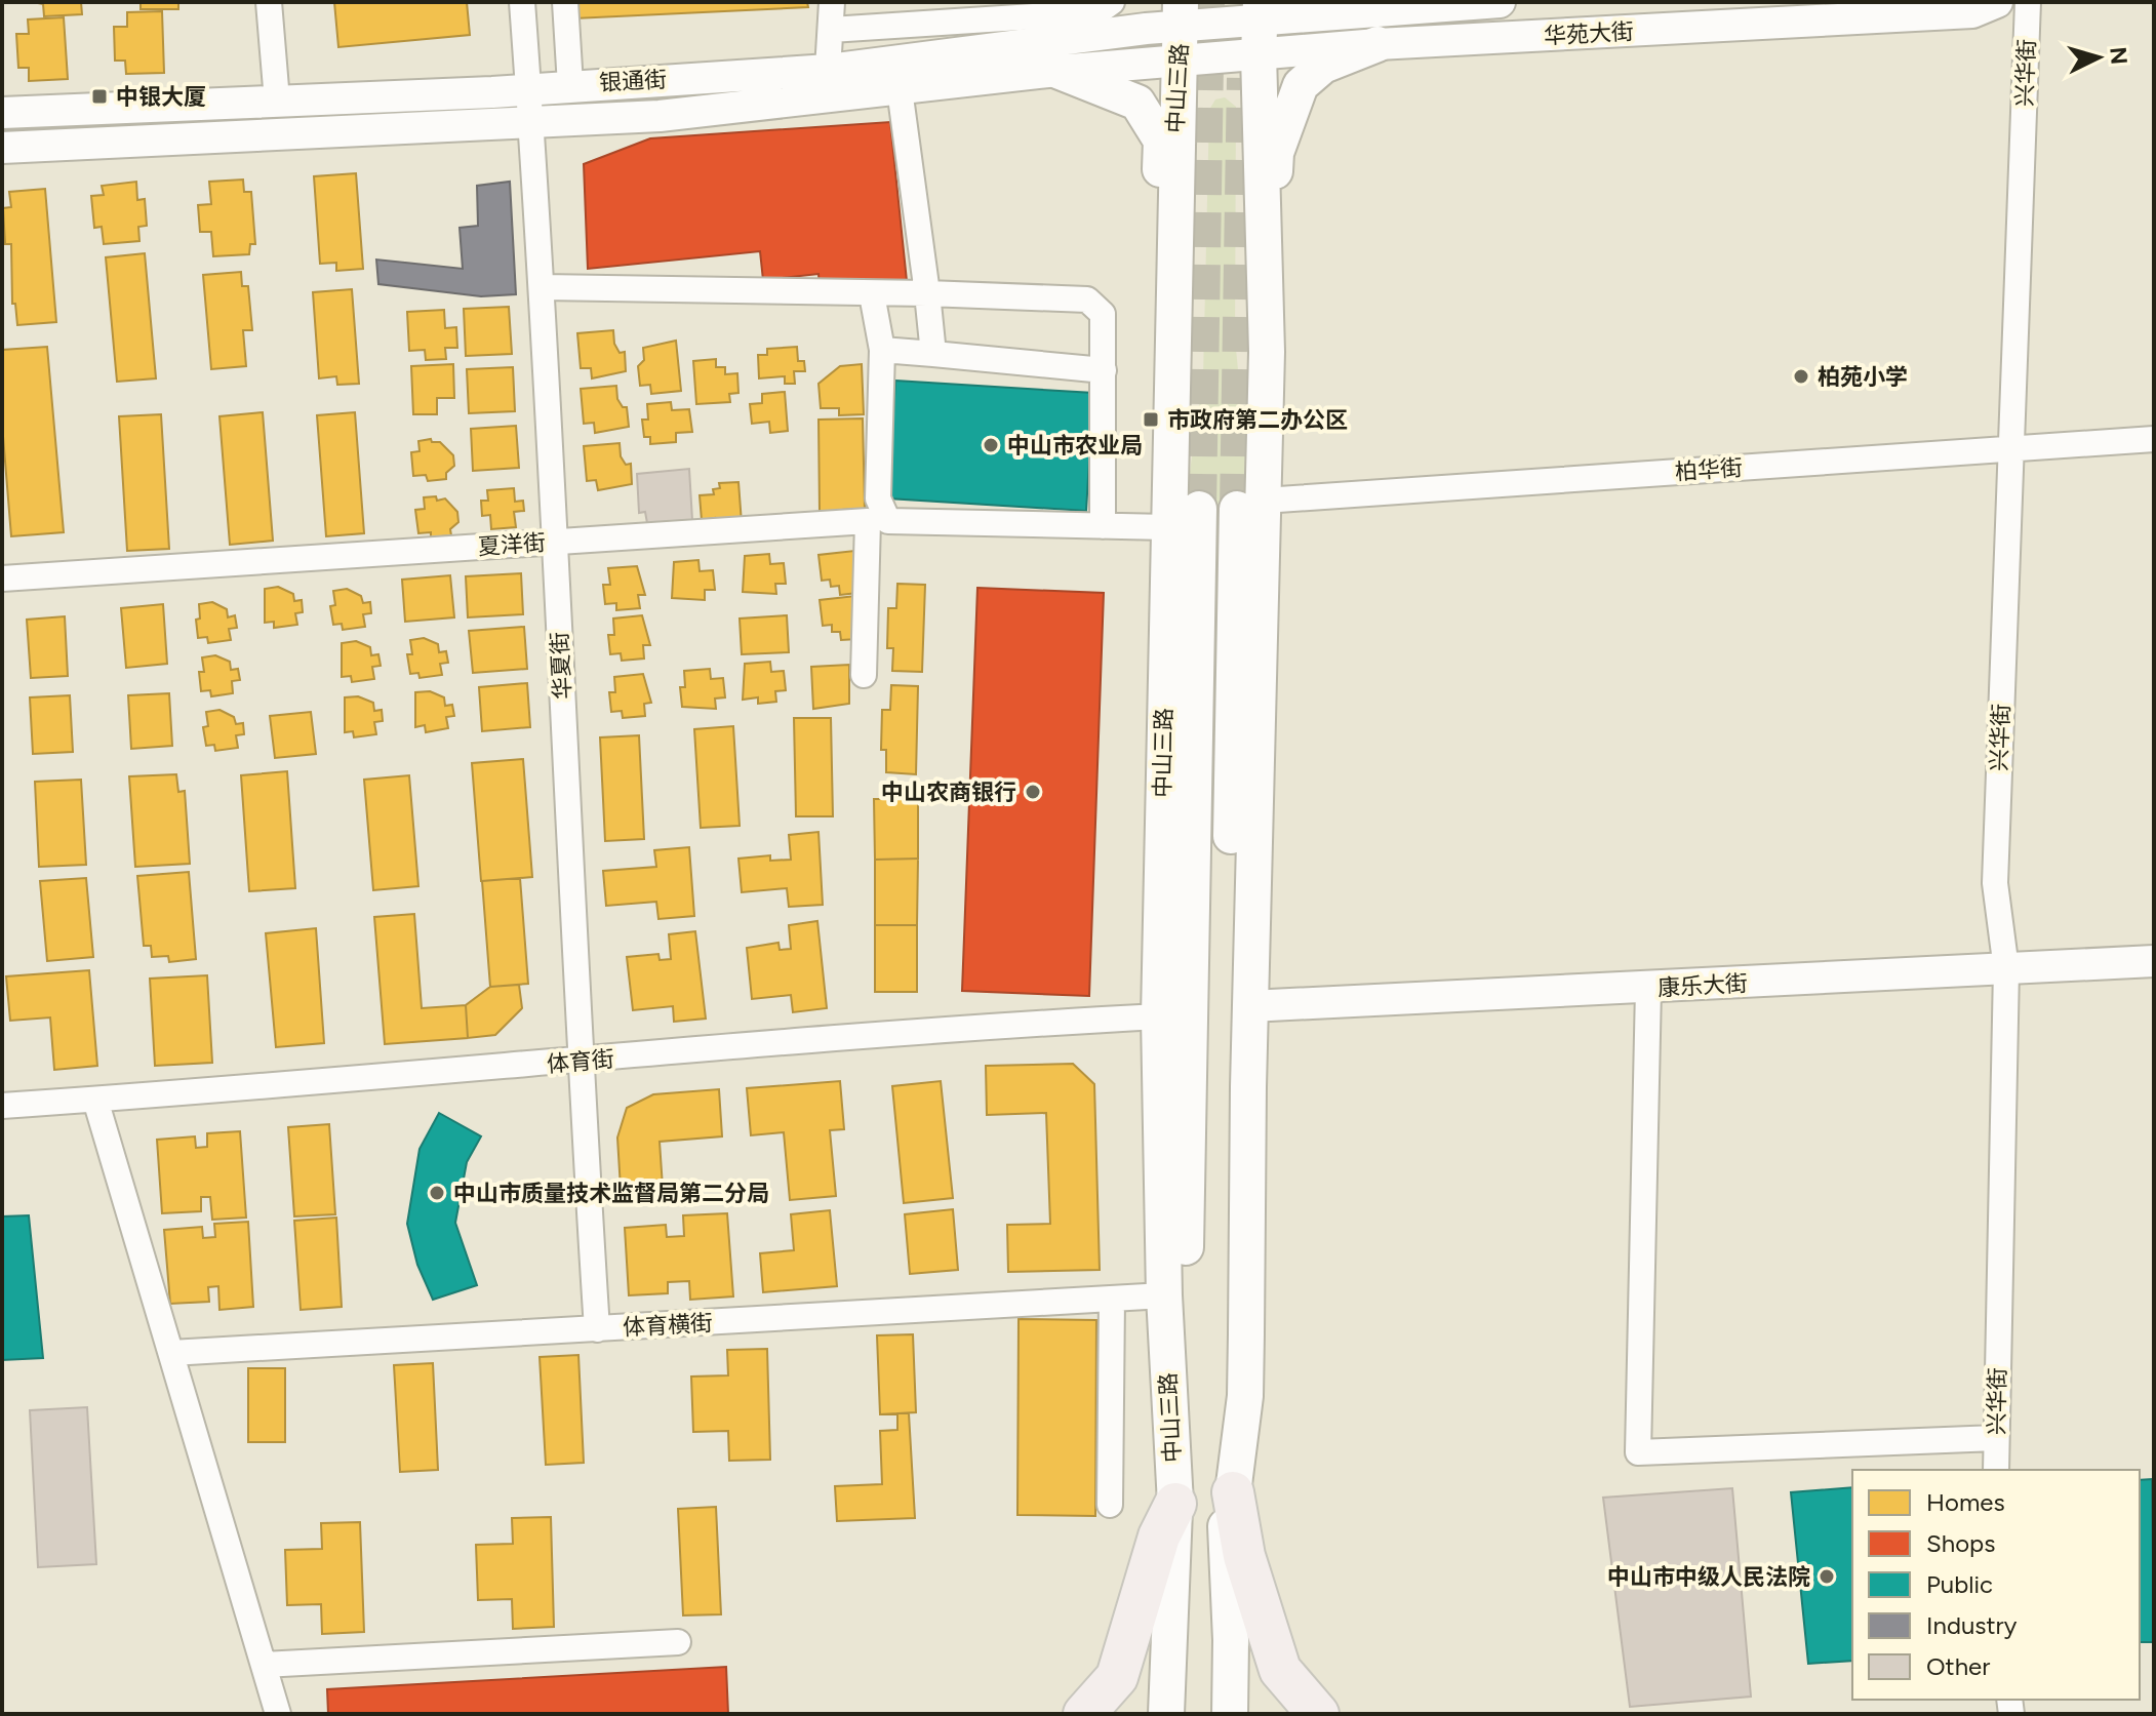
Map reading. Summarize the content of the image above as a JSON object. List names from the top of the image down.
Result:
{
  "streets": {
    "main road": ["中山三路"],
    "street": [
      "华苑大街",
      "兴华街",
      "银通街",
      "柏华街",
      "夏洋街",
      "华夏街",
      "康乐大街",
      "体育街",
      "体育横街"
    ]
  },
  "crossings": [
    ["华苑大街", "银通街"],
    ["华苑大街", "中山三路"],
    ["兴华街", "柏华街"],
    ["兴华街", "康乐大街"],
    ["银通街", "中山三路"],
    ["银通街", "华夏街"],
    ["中山三路", "体育街"],
    ["中山三路", "体育横街"],
    ["夏洋街", "华夏街"],
    ["华夏街", "体育街"],
    ["华夏街", "体育横街"]
  ],
  "places": {
    "transit": ["中银大厦", "市政府第二办公区"],
    "other": [
      "柏苑小学",
      "中山市农业局",
      "中山农商银行",
      "中山市质量技术监督局第二分局",
      "中山市中级人民法院"
    ]
  },
  "legend": [
    "Homes",
    "Shops",
    "Public",
    "Industry",
    "Other"
  ],
  "north": "right"
}
